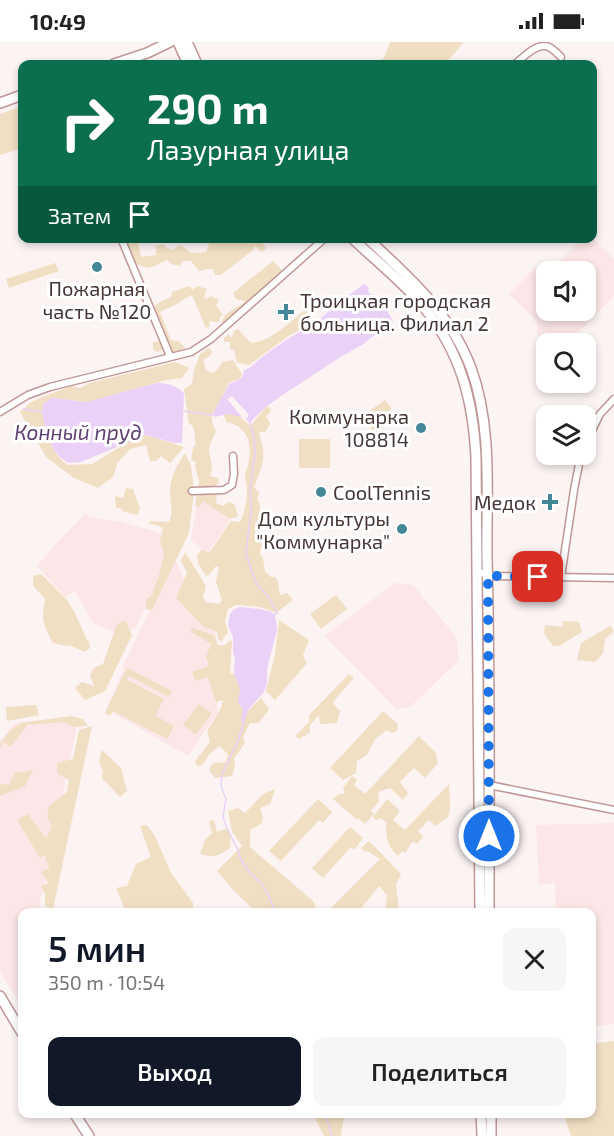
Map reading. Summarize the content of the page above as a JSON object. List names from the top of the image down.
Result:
{
  "water": ["Конный пруд"],
  "places": {
    "other": [
      "Пожарная часть №120",
      "Коммунарка 108814",
      "CoolTennis",
      "Дом культуры \"Коммунарка\""
    ],
    "health": ["Троицкая городская больница. Филиал 2", "Медок"]
  },
  "page": {
    "status": "10:49",
    "turn": ["290 m", "Лазурная улица"],
    "then": "Затем",
    "heading": ["5 мин", "350 m · 10:54"],
    "buttons": ["Выход", "Поделиться"]
  }
}
